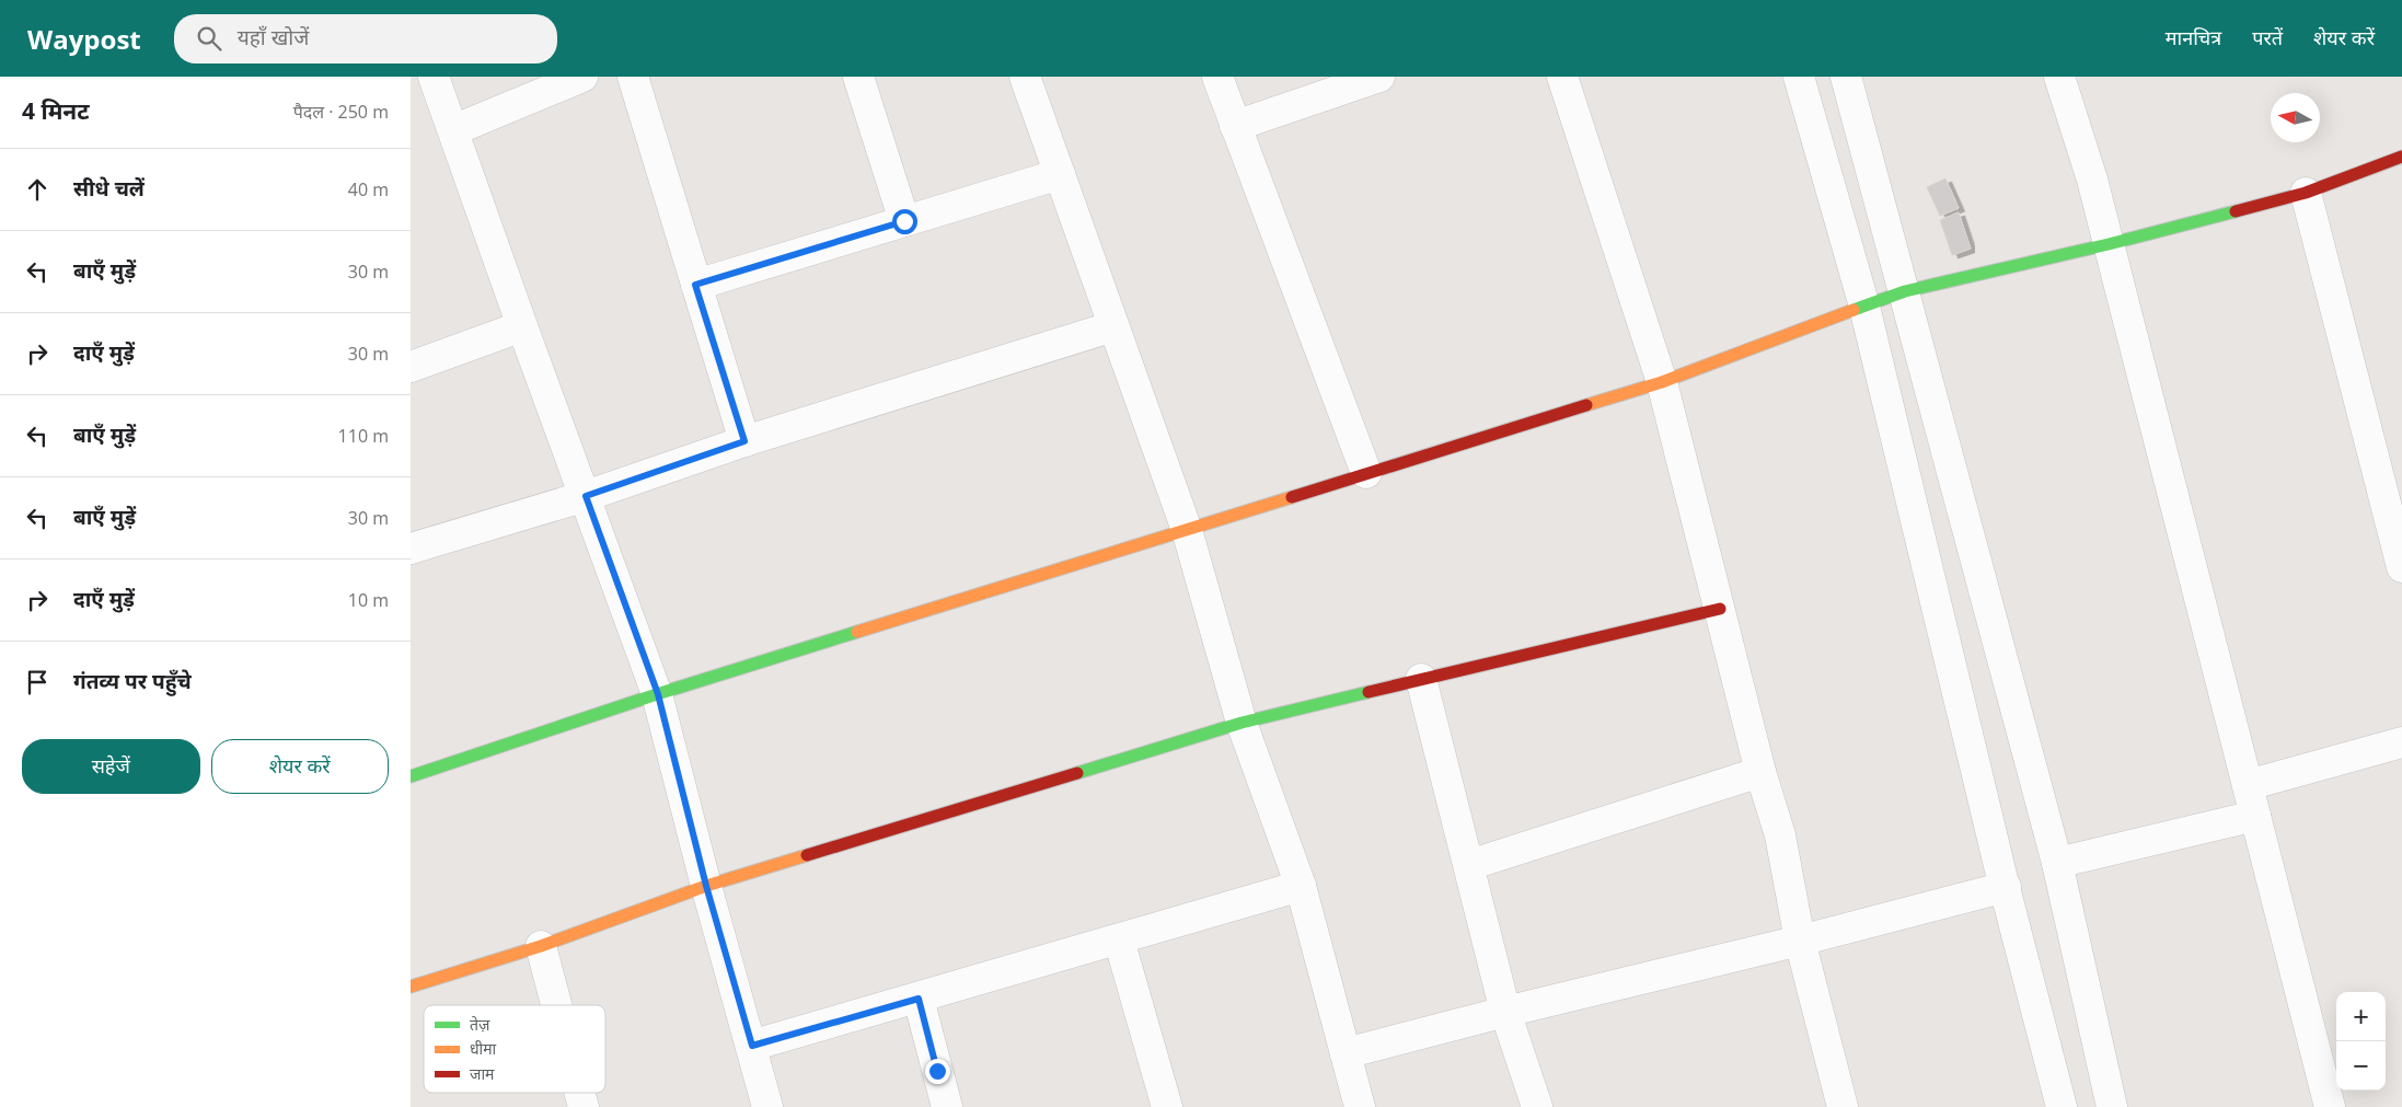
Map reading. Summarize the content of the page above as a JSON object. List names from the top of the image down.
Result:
{
  "legend": ["तेज़", "धीमा", "जाम"],
  "north": "left",
  "page": {
    "header": "Waypost",
    "search": "यहाँ खोजें",
    "nav": ["मानचित्र", "परतें", "शेयर करें"],
    "heading": ["4 मिनट", "पैदल · 250 m"],
    "list": [
      ["सीधे चलें", "40 m"],
      ["बाएँ मुड़ें", "30 m"],
      ["दाएँ मुड़ें", "30 m"],
      ["बाएँ मुड़ें", "110 m"],
      ["बाएँ मुड़ें", "30 m"],
      ["दाएँ मुड़ें", "10 m"],
      "गंतव्य पर पहुँचे"
    ],
    "buttons": ["सहेजें", "शेयर करें"],
    "map_buttons": ["+", "−"]
  }
}
